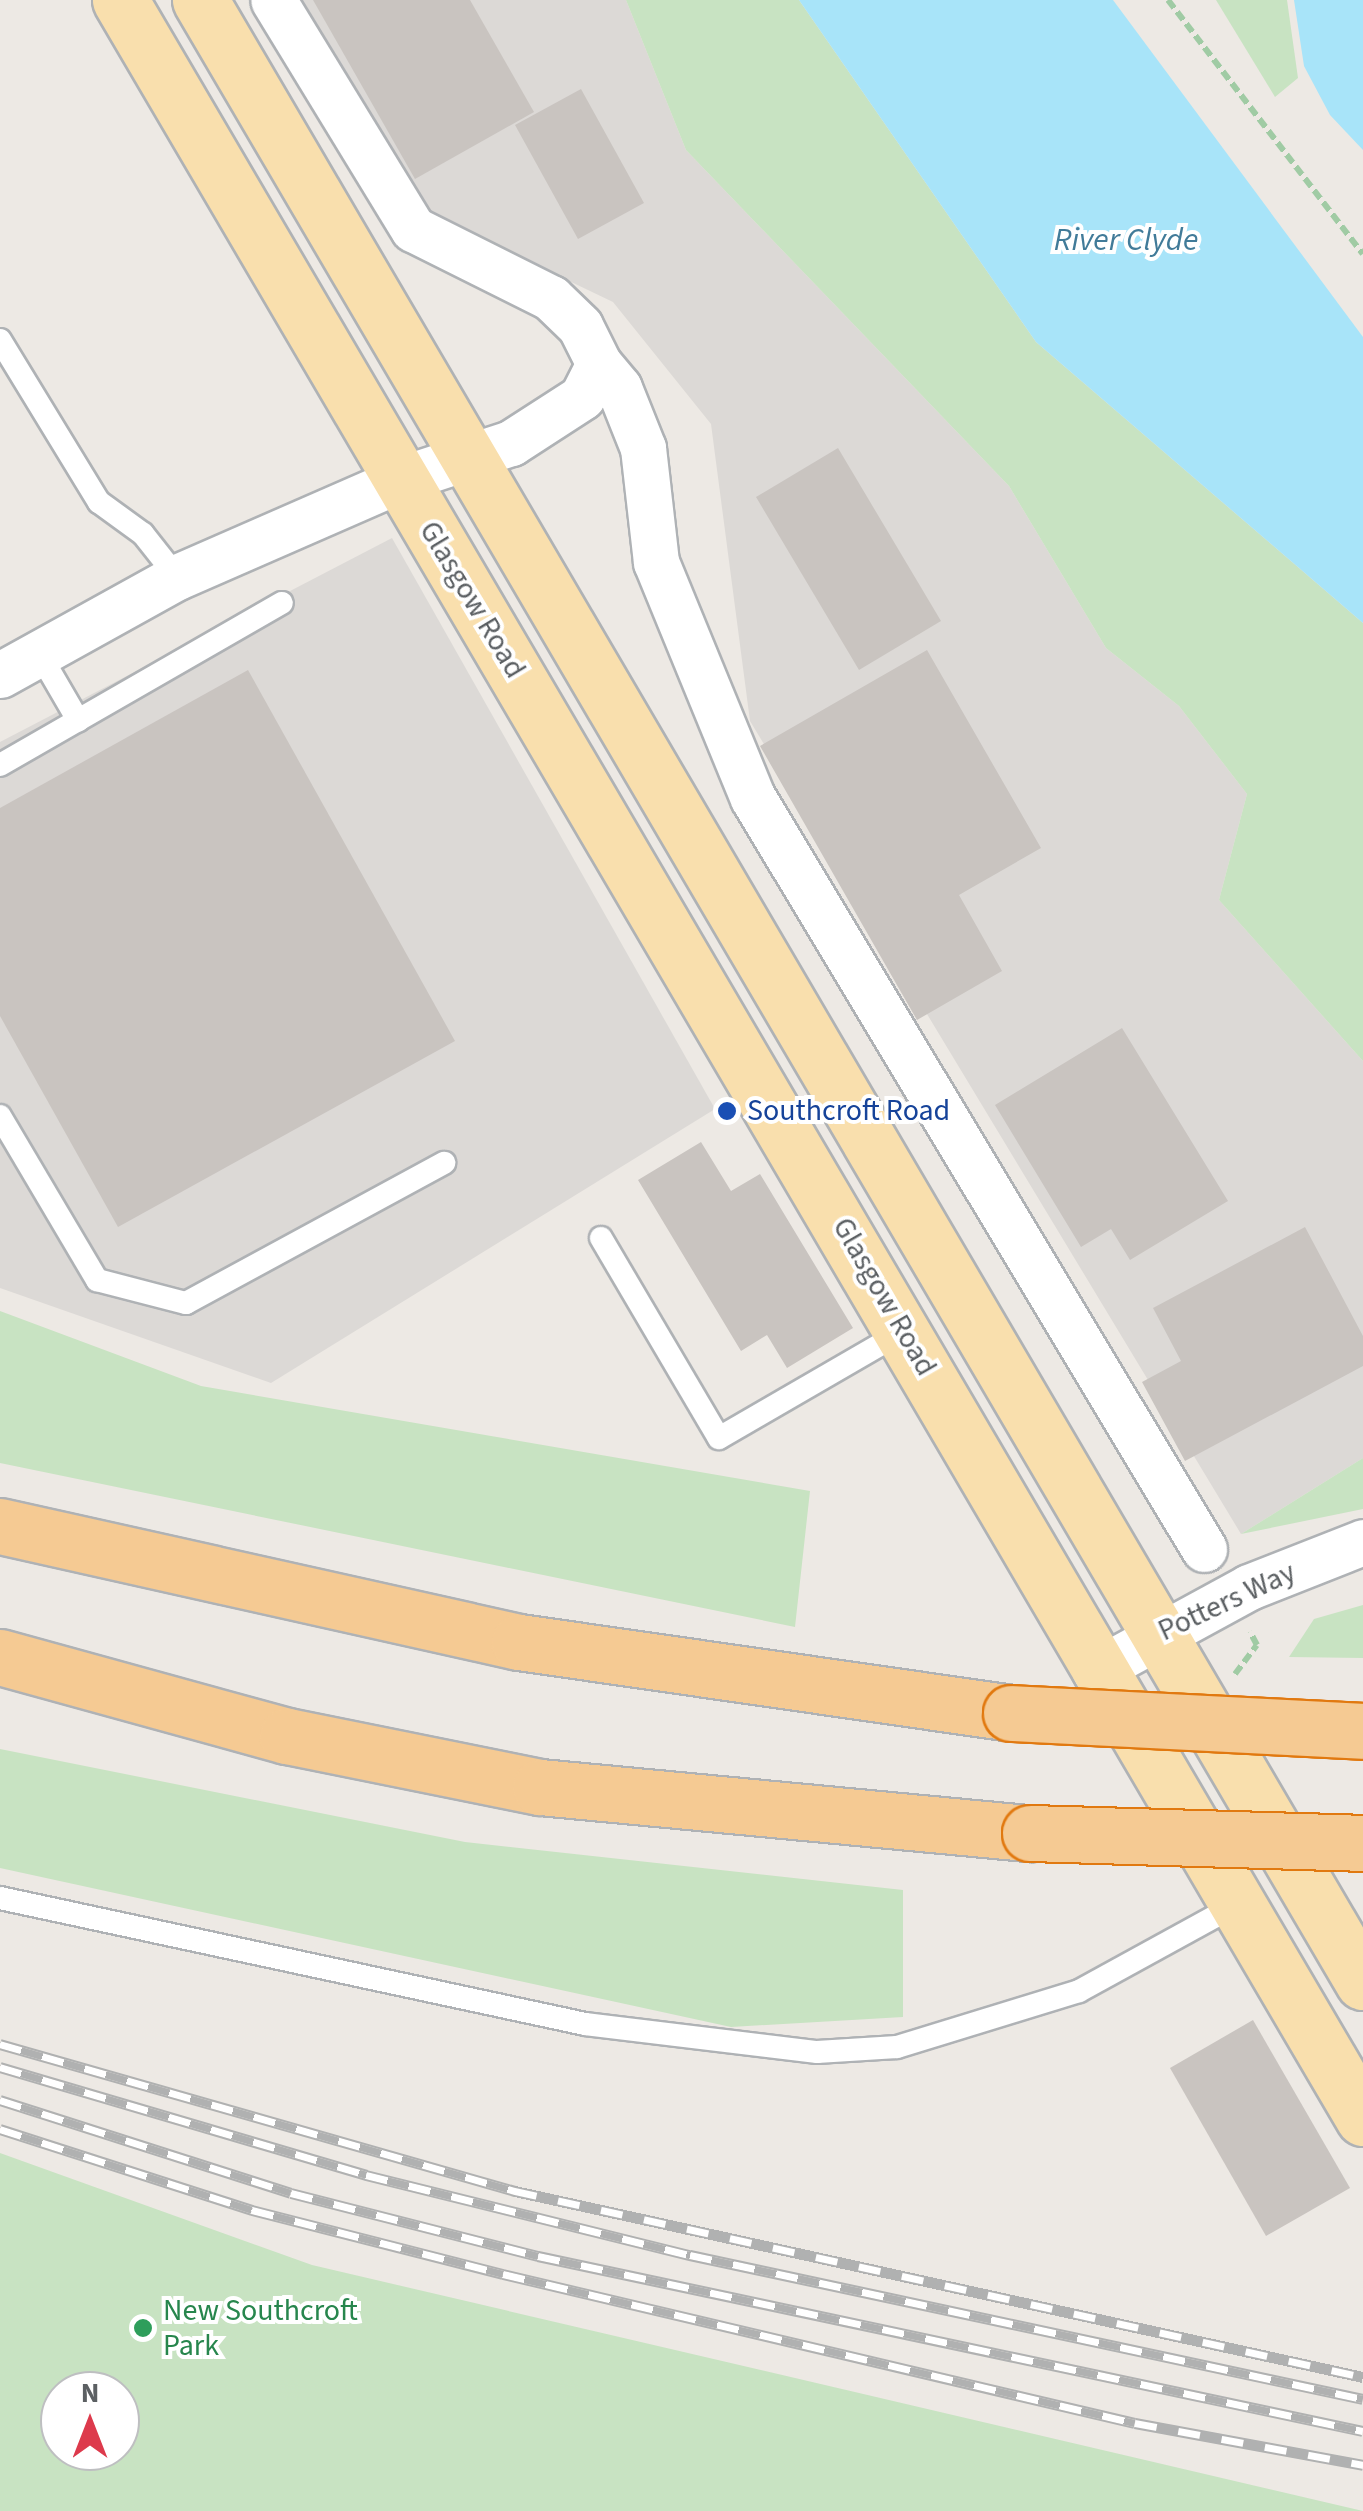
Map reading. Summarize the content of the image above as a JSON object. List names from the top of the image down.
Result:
{
  "streets": {
    "main road": ["Glasgow Road"],
    "street": ["Potters Way"]
  },
  "crossings": [
    ["Glasgow Road", "Potters Way"]
  ],
  "water": ["River Clyde"],
  "places": ["Southcroft Road", "New Southcroft Park"],
  "north": "top"
}
